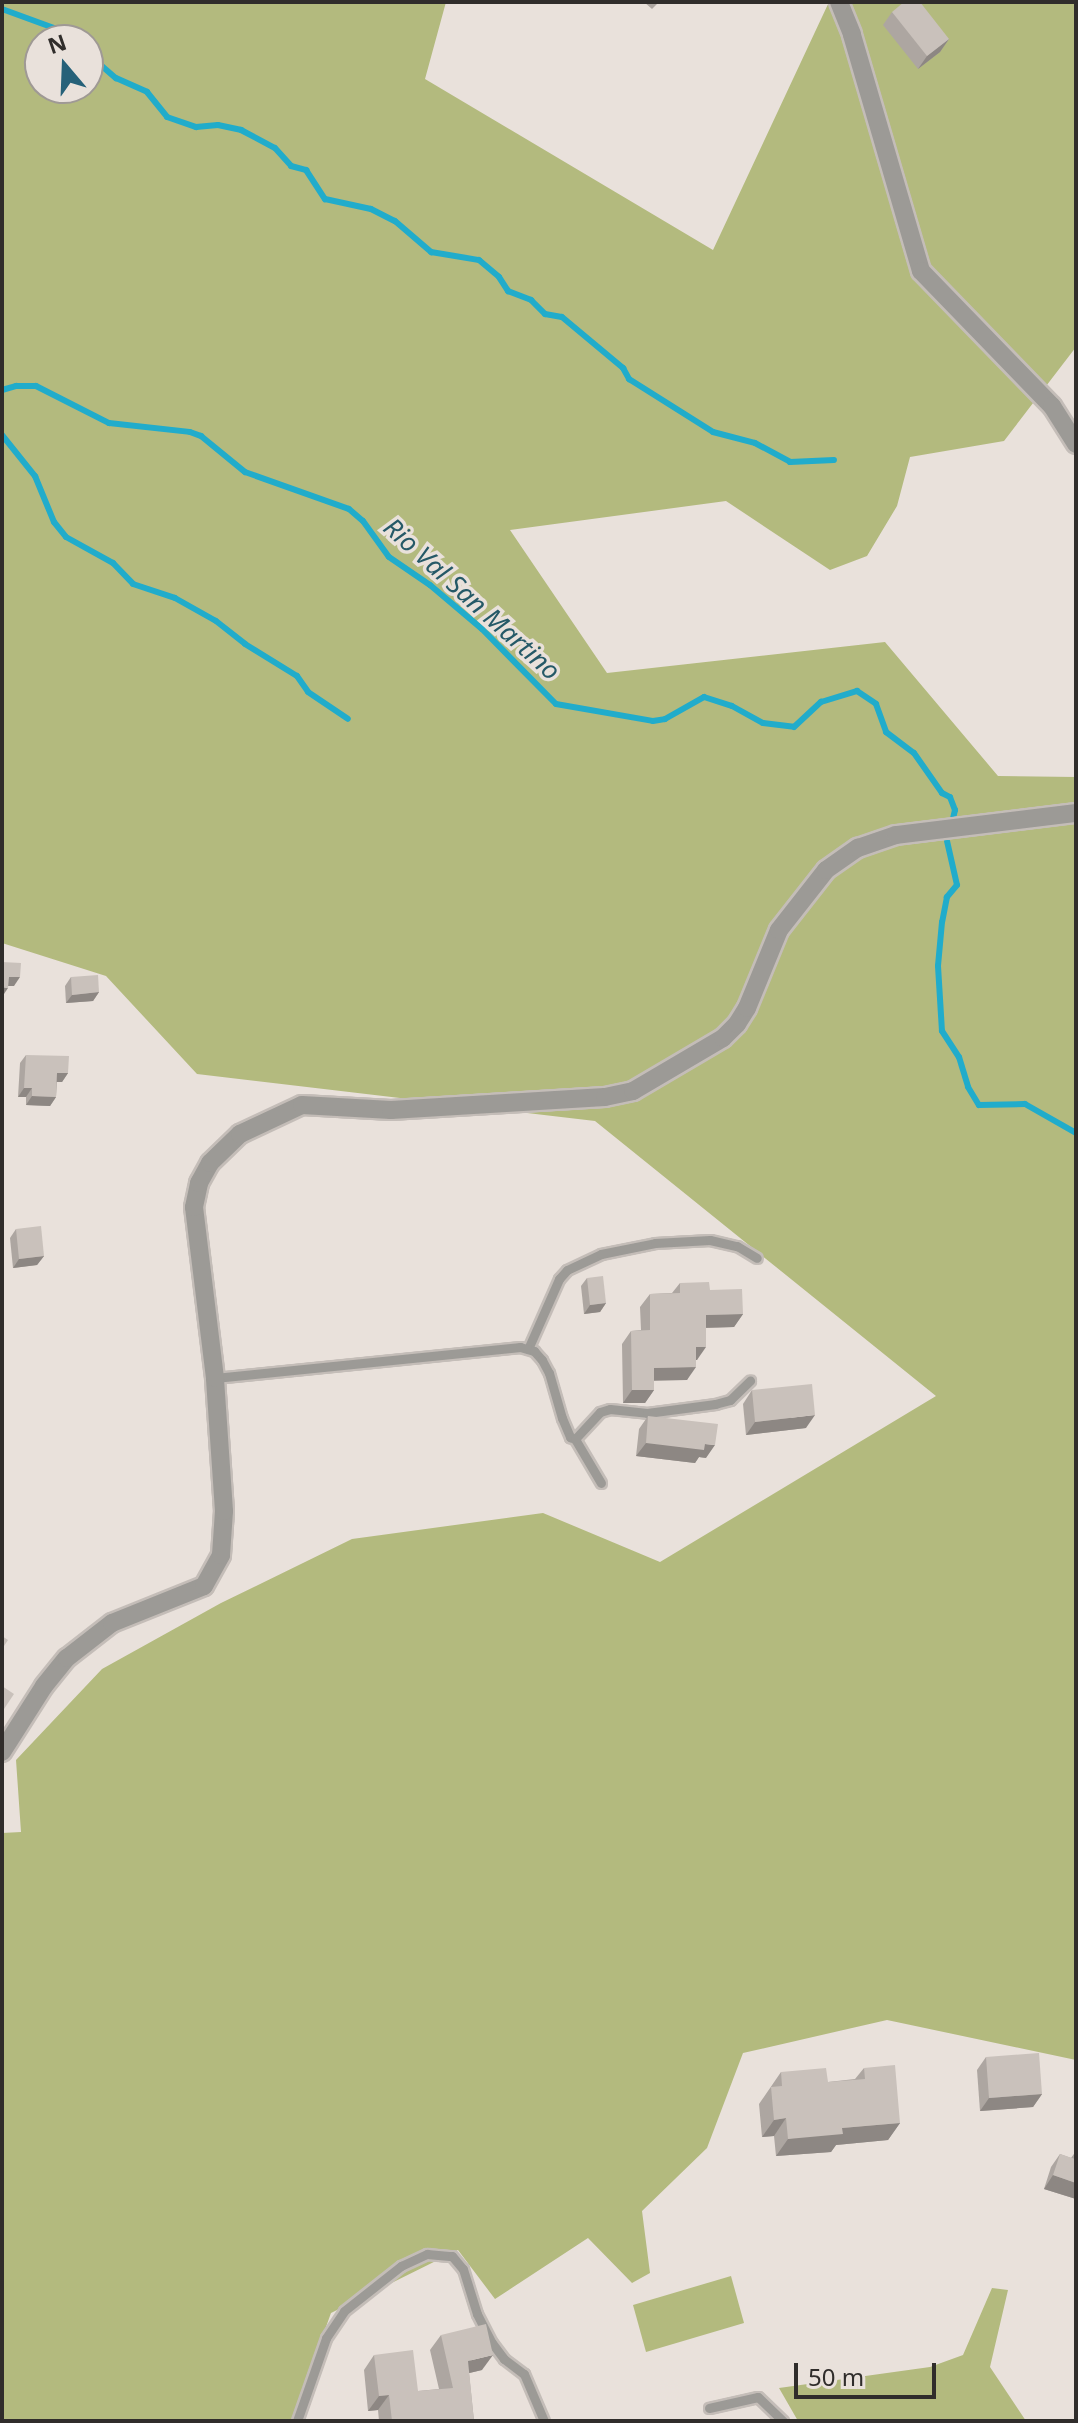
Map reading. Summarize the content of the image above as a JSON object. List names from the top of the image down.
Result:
{
  "water": ["Rio Val San Martino"],
  "scale_bar": "50 m",
  "north": "top"
}
